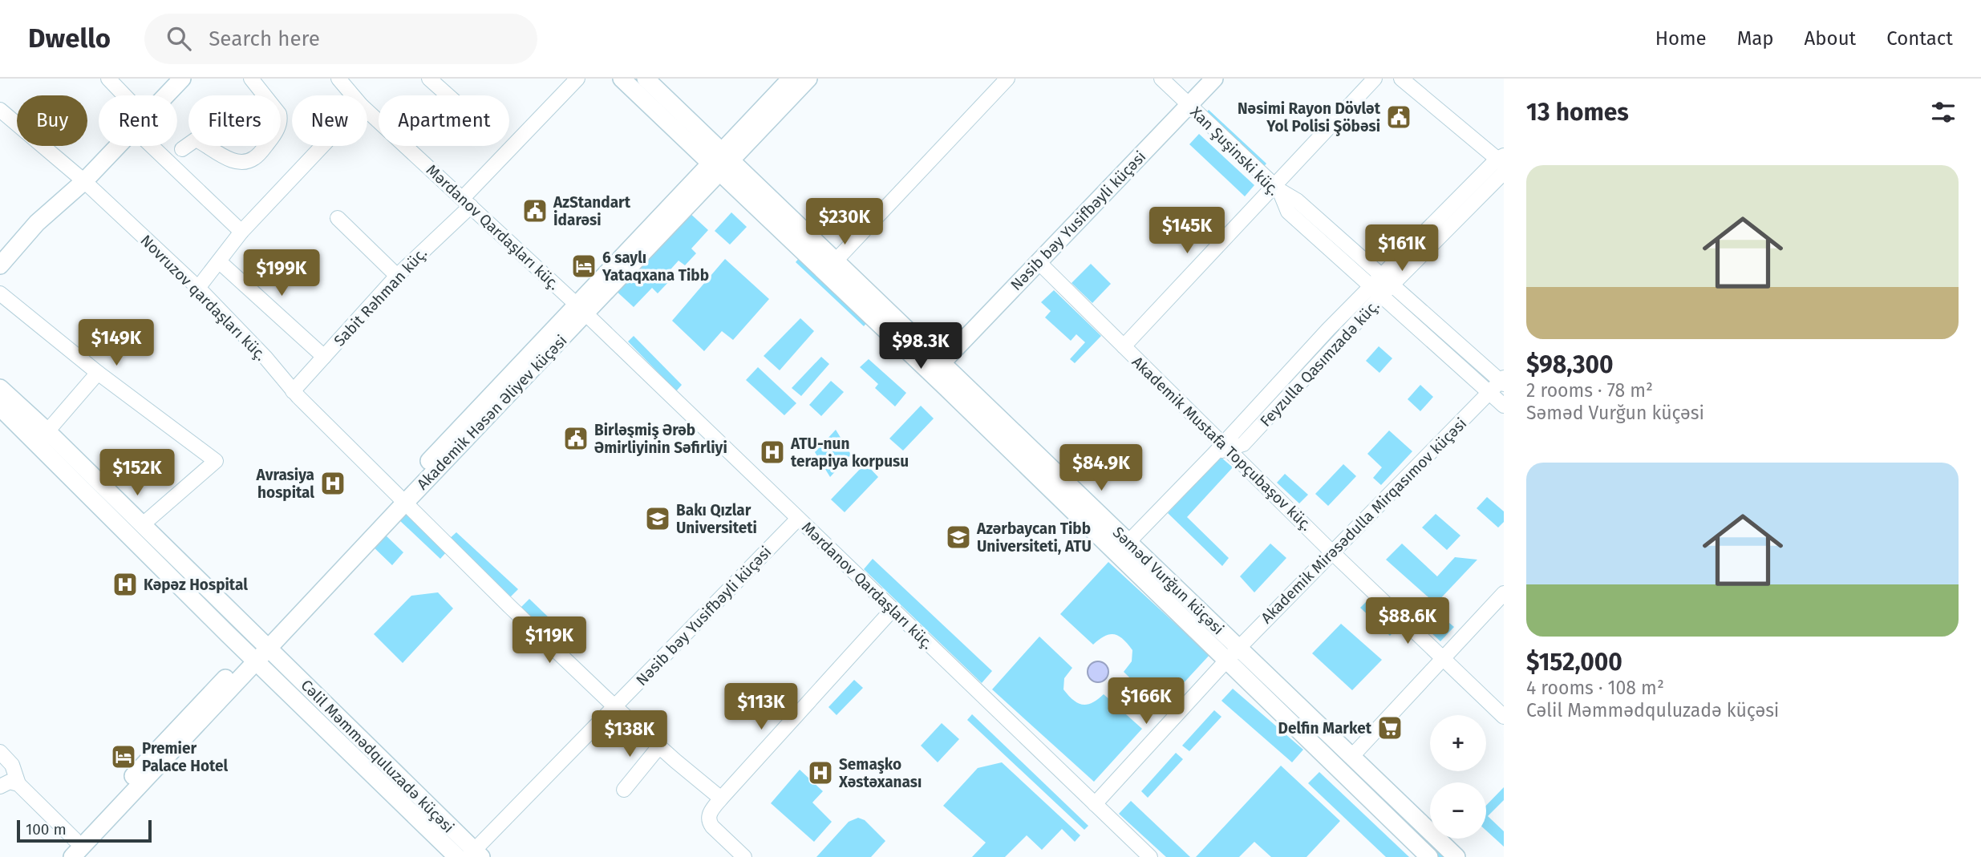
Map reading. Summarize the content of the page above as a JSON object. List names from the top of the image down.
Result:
{
  "streets": {
    "main road": [
      "Nəsib bəy Yusifbəyli küçəsi",
      "Akademik Həsən Əliyev küçəsi",
      "Səməd Vurğun küçəsi",
      "Cəlil Məmmədquluzadə küçəsi"
    ],
    "street": [
      "Xan Şuşinski küç.",
      "Mərdanov Qardaşları küç.",
      "Sabit Rəhman küç.",
      "Novruzov qardaşları küç.",
      "Feyzulla Qasımzadə küç.",
      "Akademik Mustafa Topçubaşov küç.",
      "Akademik Mirəsədulla Mirqasımov küçəsi"
    ]
  },
  "crossings": [
    ["Xan Şuşinski küç.", "Nəsib bəy Yusifbəyli küçəsi"],
    ["Xan Şuşinski küç.", "Feyzulla Qasımzadə küç."],
    ["Xan Şuşinski küç.", "Akademik Mirəsədulla Mirqasımov küçəsi"],
    ["Nəsib bəy Yusifbəyli küçəsi", "Mərdanov Qardaşları küç."],
    ["Nəsib bəy Yusifbəyli küçəsi", "Novruzov qardaşları küç."],
    ["Nəsib bəy Yusifbəyli küçəsi", "Akademik Mustafa Topçubaşov küç."],
    ["Nəsib bəy Yusifbəyli küçəsi", "Səməd Vurğun küçəsi"],
    ["Nəsib bəy Yusifbəyli küçəsi", "Cəlil Məmmədquluzadə küçəsi"],
    ["Mərdanov Qardaşları küç.", "Sabit Rəhman küç."],
    ["Mərdanov Qardaşları küç.", "Akademik Həsən Əliyev küçəsi"],
    ["Sabit Rəhman küç.", "Novruzov qardaşları küç."],
    ["Novruzov qardaşları küç.", "Akademik Həsən Əliyev küçəsi"],
    ["Feyzulla Qasımzadə küç.", "Akademik Mustafa Topçubaşov küç."],
    ["Feyzulla Qasımzadə küç.", "Səməd Vurğun küçəsi"],
    ["Akademik Həsən Əliyev küçəsi", "Səməd Vurğun küçəsi"],
    ["Akademik Həsən Əliyev küçəsi", "Cəlil Məmmədquluzadə küçəsi"],
    ["Akademik Mustafa Topçubaşov küç.", "Akademik Mirəsədulla Mirqasımov küçəsi"],
    ["Akademik Mirəsədulla Mirqasımov küçəsi", "Səməd Vurğun küçəsi"]
  ],
  "places": {
    "public building": ["Nəsimi Rayon Dövlət Yol Polisi Şöbəsi", "AzStandart İdarəsi", "Birləşmiş Ərəb Əmirliyinin Səfirliyi"],
    "hotel": ["6 saylı Yataqxana Tibb", "Premier Palace Hotel"],
    "hospital": [
      "ATU-nun terapiya korpusu",
      "Avrasiya hospital",
      "Kəpəz Hospital",
      "Semaşko Xəstəxanası"
    ],
    "school or university": ["Bakı Qızlar Universiteti", "Azərbaycan Tibb Universiteti, ATU"],
    "supermarket": ["Delfin Market"]
  },
  "scale_bar": "100 m",
  "page": {
    "header": "Dwello",
    "search": "Search here",
    "nav": [
      "Home",
      "Map",
      "About",
      "Contact"
    ],
    "heading": "13 homes",
    "chip": [
      "Buy",
      "Rent",
      "Filters",
      "New",
      "Apartment"
    ],
    "list": [
      {
        "name": "$98,300",
        "note": "2 rooms · 78 m² · Səməd Vurğun küçəsi"
      },
      {
        "name": "$152,000",
        "note": "4 rooms · 108 m² · Cəlil Məmmədquluzadə küçəsi"
      }
    ],
    "price": [
      "$230K",
      "$145K",
      "$161K",
      "$199K",
      "$149K",
      "$98.3K",
      "$84.9K",
      "$152K",
      "$88.6K",
      "$119K",
      "$166K",
      "$113K",
      "$138K"
    ],
    "map_buttons": ["+", "−"],
    "scale": "100 m"
  }
}
